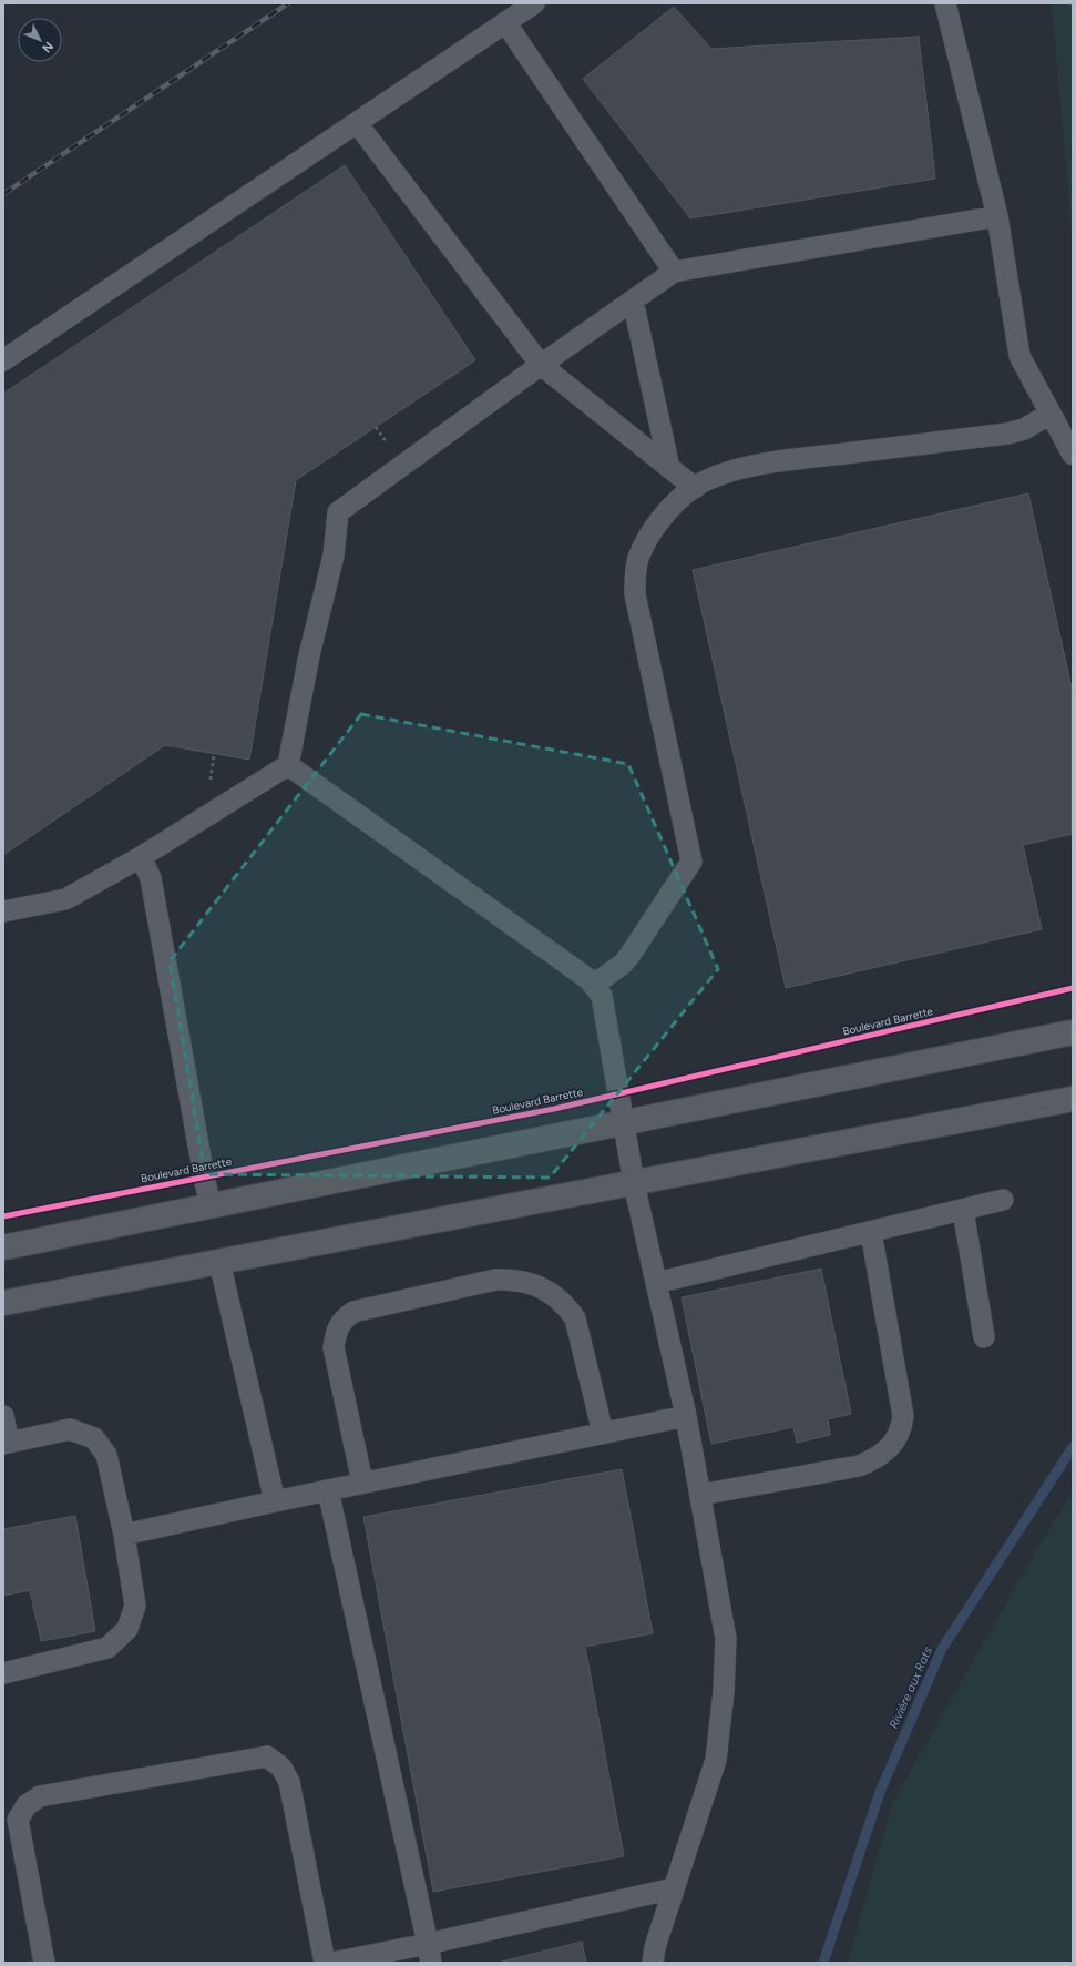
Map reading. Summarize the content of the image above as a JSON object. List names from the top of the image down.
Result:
{
  "streets": {
    "cycle path": ["Boulevard Barrette"]
  },
  "water": ["Rivière aux Rats"],
  "north": "bottom right"
}
